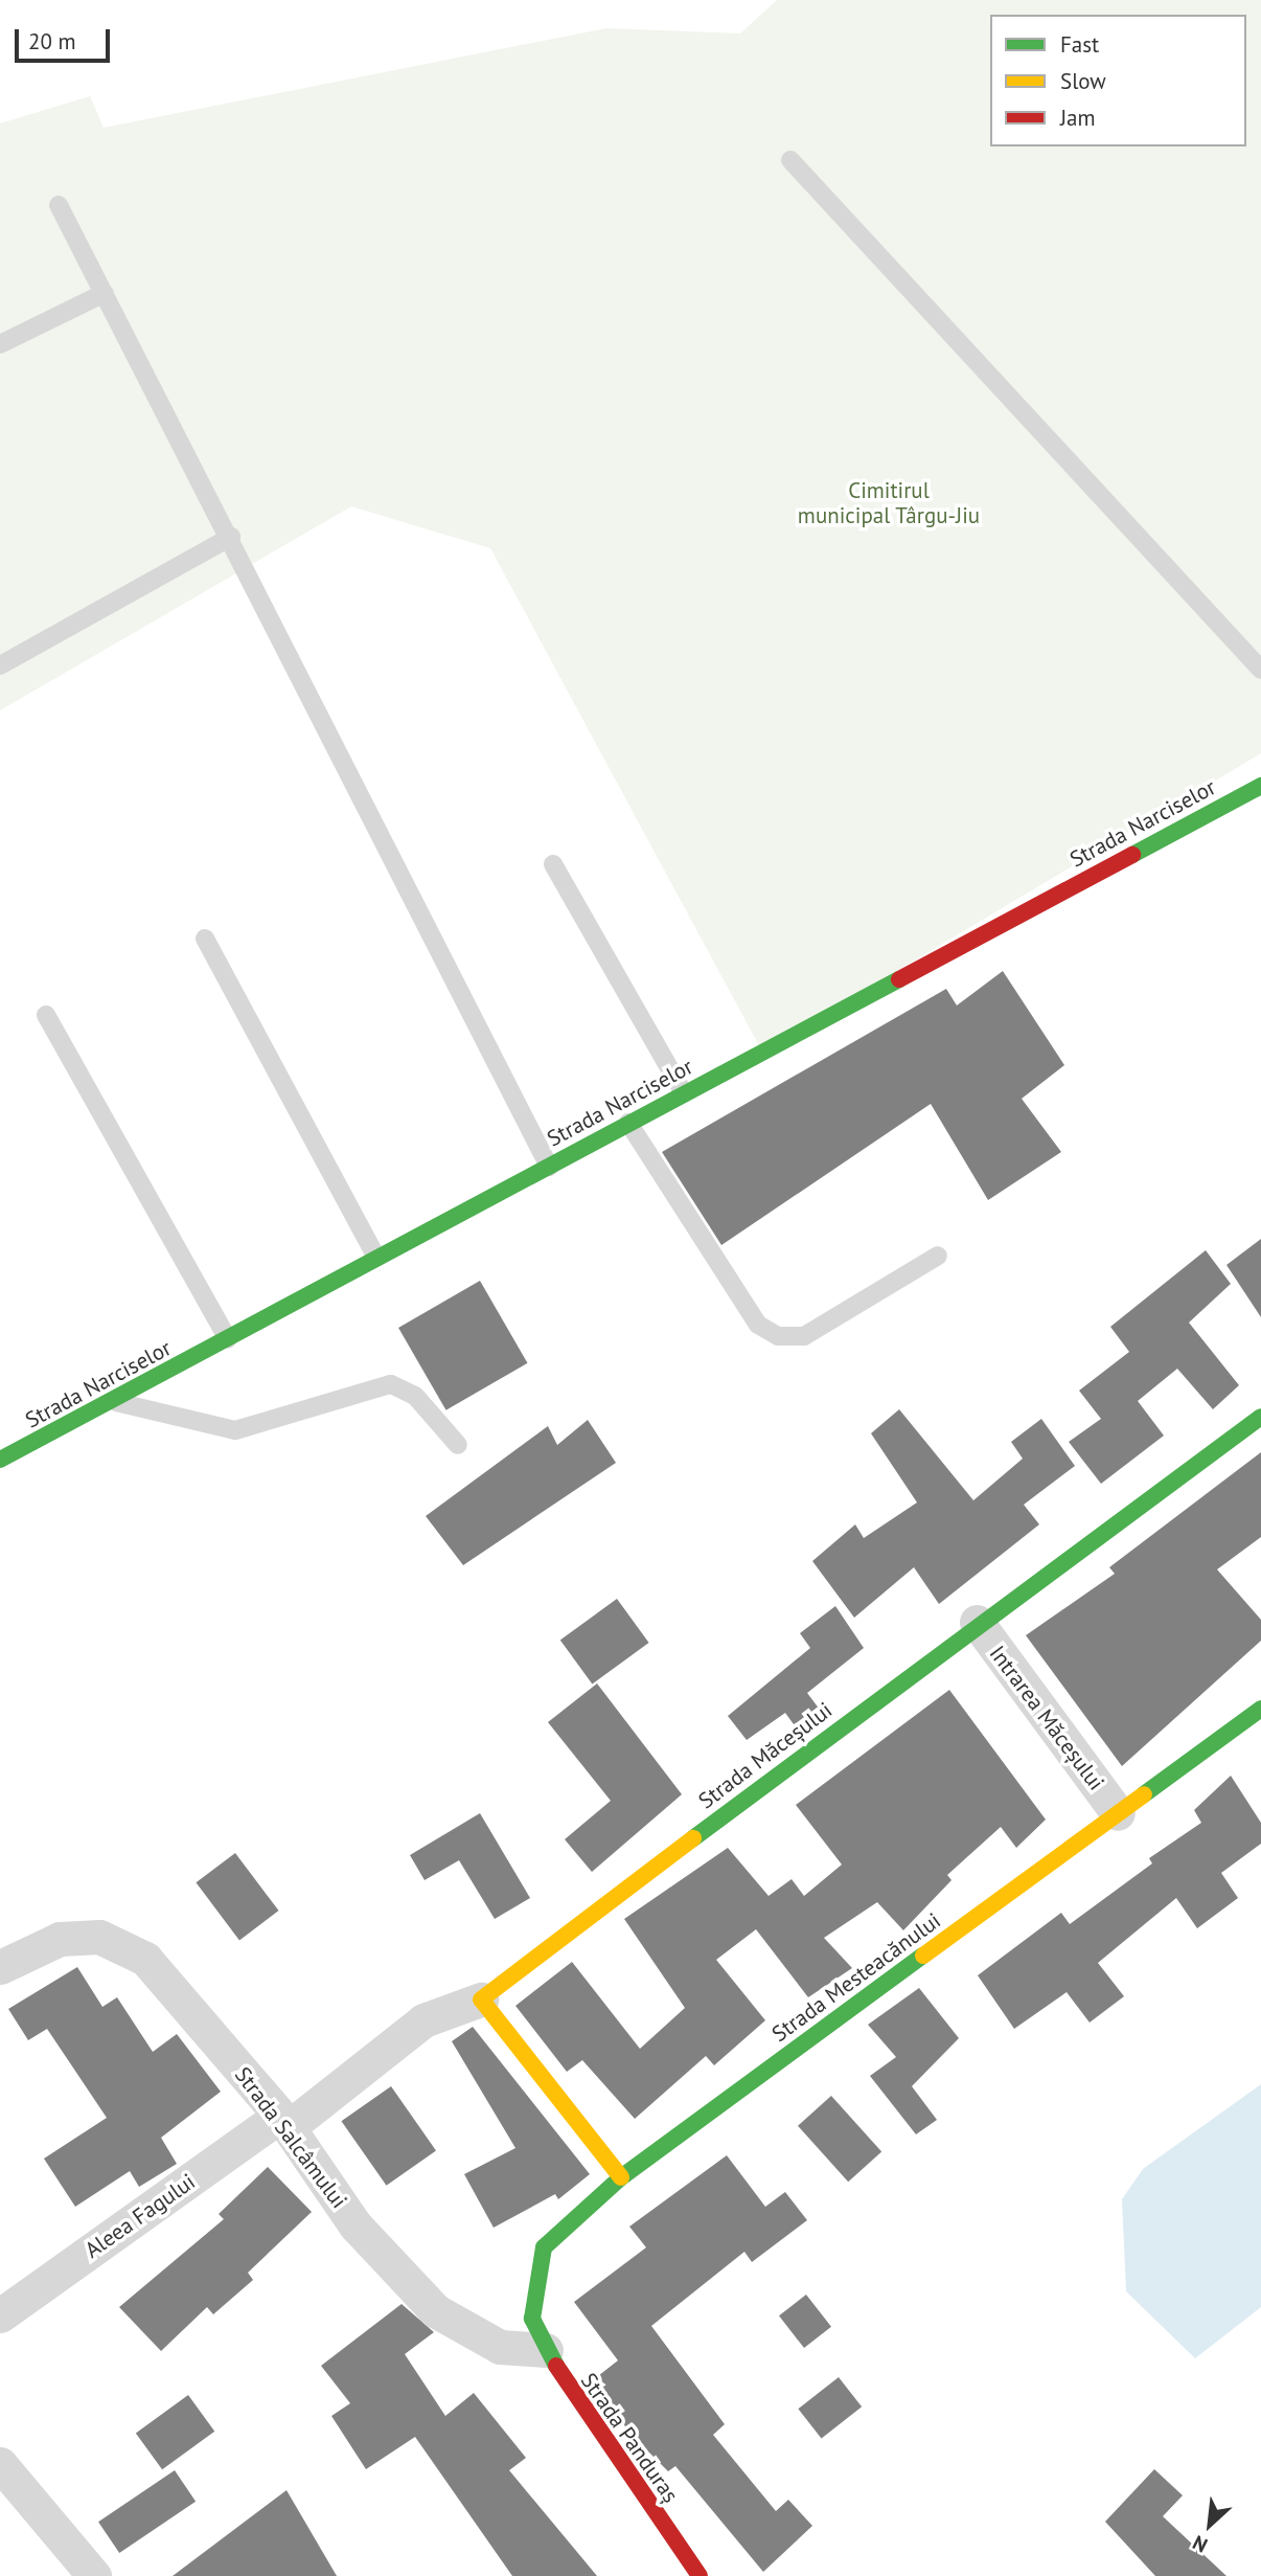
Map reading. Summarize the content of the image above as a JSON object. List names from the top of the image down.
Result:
{
  "streets": {
    "street": [
      "Strada Narciselor",
      "Intrarea Măceșului",
      "Strada Măceșului",
      "Strada Mesteacănului",
      "Strada Salcâmului",
      "Aleea Fagului",
      "Strada Panduraș"
    ]
  },
  "crossings": [
    ["Intrarea Măceșului", "Strada Măceșului"],
    ["Intrarea Măceșului", "Strada Mesteacănului"],
    ["Strada Măceșului", "Aleea Fagului"],
    ["Strada Mesteacănului", "Strada Salcâmului"],
    ["Strada Mesteacănului", "Strada Panduraș"],
    ["Strada Salcâmului", "Aleea Fagului"],
    ["Strada Salcâmului", "Strada Panduraș"]
  ],
  "parks": ["Cimitirul municipal Târgu-Jiu"],
  "legend": ["Fast", "Slow", "Jam"],
  "scale_bar": "20 m",
  "north": "bottom left"
}
